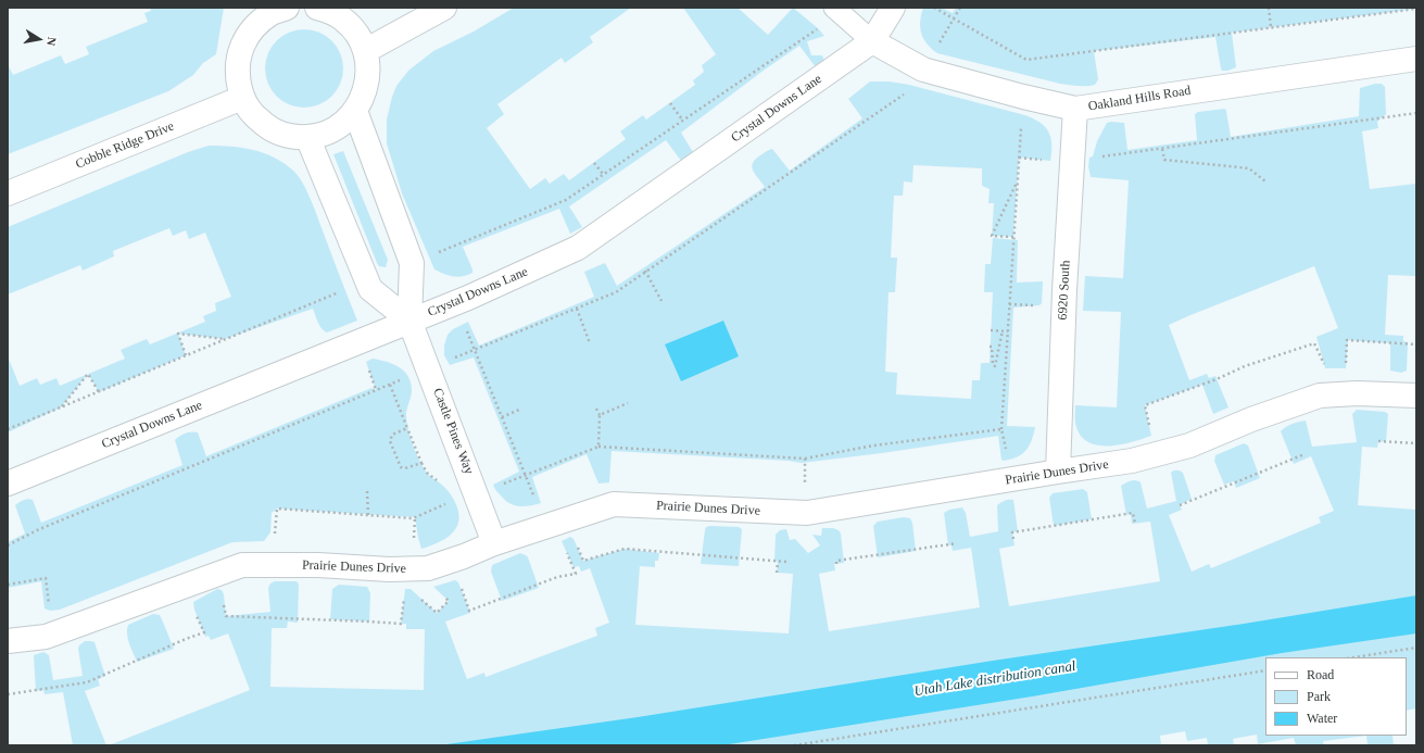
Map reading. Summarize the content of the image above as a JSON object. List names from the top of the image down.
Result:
{
  "streets": {
    "street": [
      "Oakland Hills Road",
      "Crystal Downs Lane",
      "Cobble Ridge Drive",
      "6920 South",
      "Castle Pines Way",
      "Prairie Dunes Drive"
    ]
  },
  "crossings": [
    ["Oakland Hills Road", "Crystal Downs Lane"],
    ["Oakland Hills Road", "6920 South"],
    ["Crystal Downs Lane", "Castle Pines Way"],
    ["6920 South", "Prairie Dunes Drive"],
    ["Castle Pines Way", "Prairie Dunes Drive"]
  ],
  "water": ["Utah Lake distribution canal"],
  "legend": ["Road", "Park", "Water"],
  "north": "right"
}
